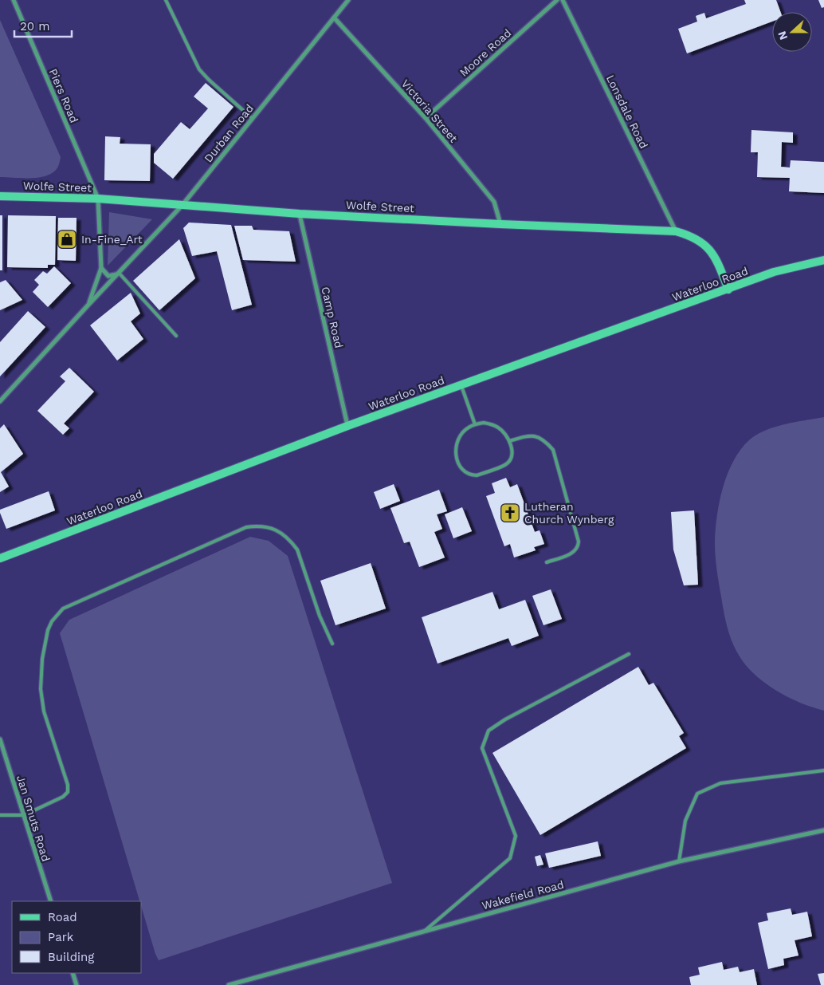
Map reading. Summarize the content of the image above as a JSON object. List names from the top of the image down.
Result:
{
  "streets": {
    "main road": ["Wolfe Street", "Waterloo Road"],
    "street": [
      "Moore Road",
      "Piers Road",
      "Victoria Street",
      "Lonsdale Road",
      "Durban Road",
      "Camp Road",
      "Jan Smuts Road",
      "Wakefield Road"
    ]
  },
  "crossings": [
    ["Moore Road", "Victoria Street"],
    ["Piers Road", "Durban Road"],
    ["Piers Road", "Wolfe Street"],
    ["Victoria Street", "Durban Road"],
    ["Victoria Street", "Wolfe Street"],
    ["Lonsdale Road", "Wolfe Street"],
    ["Durban Road", "Wolfe Street"],
    ["Wolfe Street", "Waterloo Road"],
    ["Wolfe Street", "Camp Road"],
    ["Waterloo Road", "Camp Road"]
  ],
  "places": {
    "shop": ["In-Fine_Art"],
    "church": ["Lutheran Church Wynberg"]
  },
  "legend": ["Road", "Park", "Building"],
  "scale_bar": "20 m",
  "north": "left"
}
